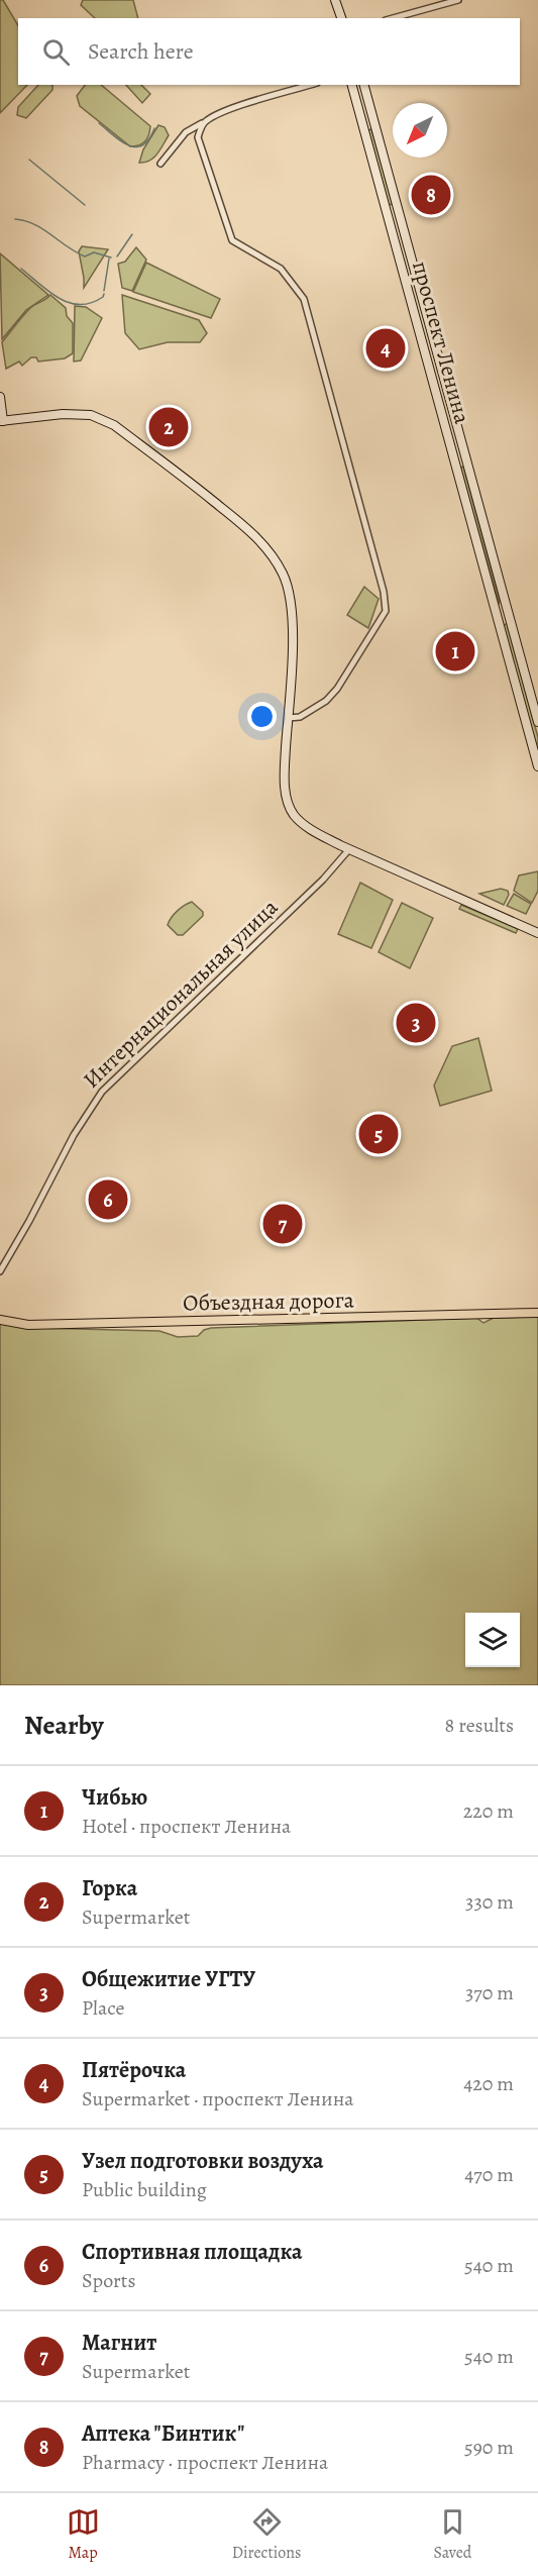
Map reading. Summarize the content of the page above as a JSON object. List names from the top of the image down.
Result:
{
  "streets": {
    "main road": ["проспект Ленина", "Объездная дорога"],
    "street": ["Интернациональная улица"]
  },
  "north": "bottom left",
  "page": {
    "search": "Search here",
    "pins": [
      "8",
      "4",
      "2",
      "1",
      "3",
      "5",
      "6",
      "7"
    ],
    "heading": ["Nearby", "8 results"],
    "list": [
      {
        "mark": "1",
        "name": "Чибью",
        "note": "Hotel · проспект Ленина",
        "value": "220 m"
      },
      {
        "mark": "2",
        "name": "Горка",
        "note": "Supermarket",
        "value": "330 m"
      },
      {
        "mark": "3",
        "name": "Общежитие УГТУ",
        "note": "Place",
        "value": "370 m"
      },
      {
        "mark": "4",
        "name": "Пятёрочка",
        "note": "Supermarket · проспект Ленина",
        "value": "420 m"
      },
      {
        "mark": "5",
        "name": "Узел подготовки воздуха",
        "note": "Public building",
        "value": "470 m"
      },
      {
        "mark": "6",
        "name": "Спортивная площадка",
        "note": "Sports",
        "value": "540 m"
      },
      {
        "mark": "7",
        "name": "Магнит",
        "note": "Supermarket",
        "value": "540 m"
      },
      {
        "mark": "8",
        "name": "Аптека \"Бинтик\"",
        "note": "Pharmacy · проспект Ленина",
        "value": "590 m"
      }
    ],
    "nav": ["Map", "Directions", "Saved"]
  }
}
